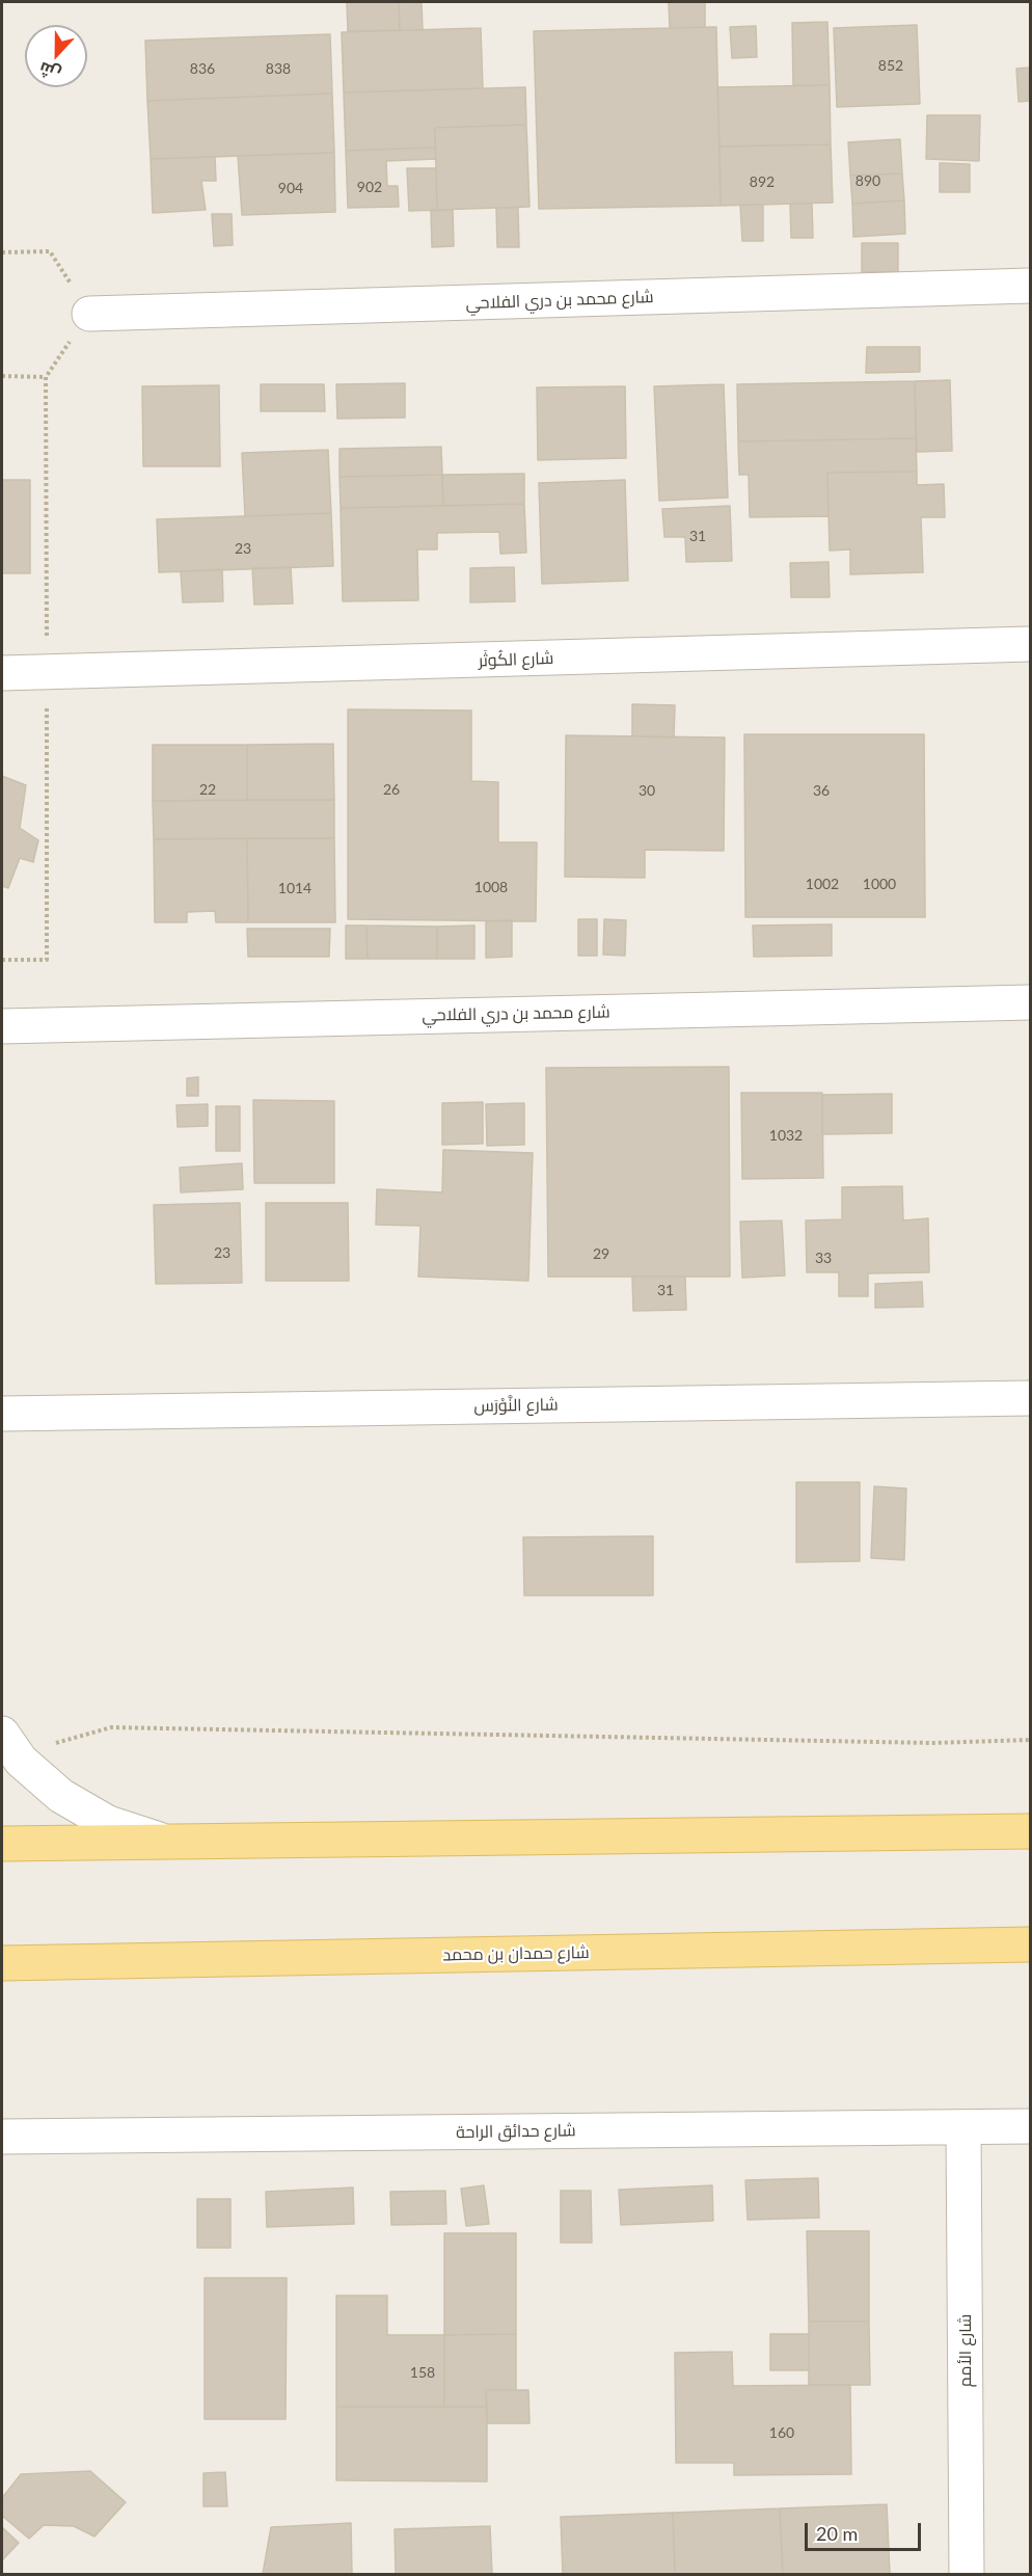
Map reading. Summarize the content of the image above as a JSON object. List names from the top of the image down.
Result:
{
  "streets": {
    "main road": ["شارع حمدان بن محمد"],
    "street": [
      "شارع محمد بن دري الفلاحي",
      "شارع الكُوثَر",
      "شارع النَّوْرَس",
      "شارع حدائق الراحة",
      "شارع الأمم"
    ]
  },
  "crossings": [
    ["شارع حدائق الراحة", "شارع الأمم"]
  ],
  "house_numbers": [
    "852",
    "836",
    "838",
    "890",
    "892",
    "902",
    "904",
    "31",
    "23",
    "22",
    "26",
    "30",
    "36",
    "1002",
    "1000",
    "1008",
    "1014",
    "1032",
    "23",
    "29",
    "33",
    "31",
    "158",
    "160"
  ],
  "scale_bar": "20 m",
  "north": "bottom"
}
